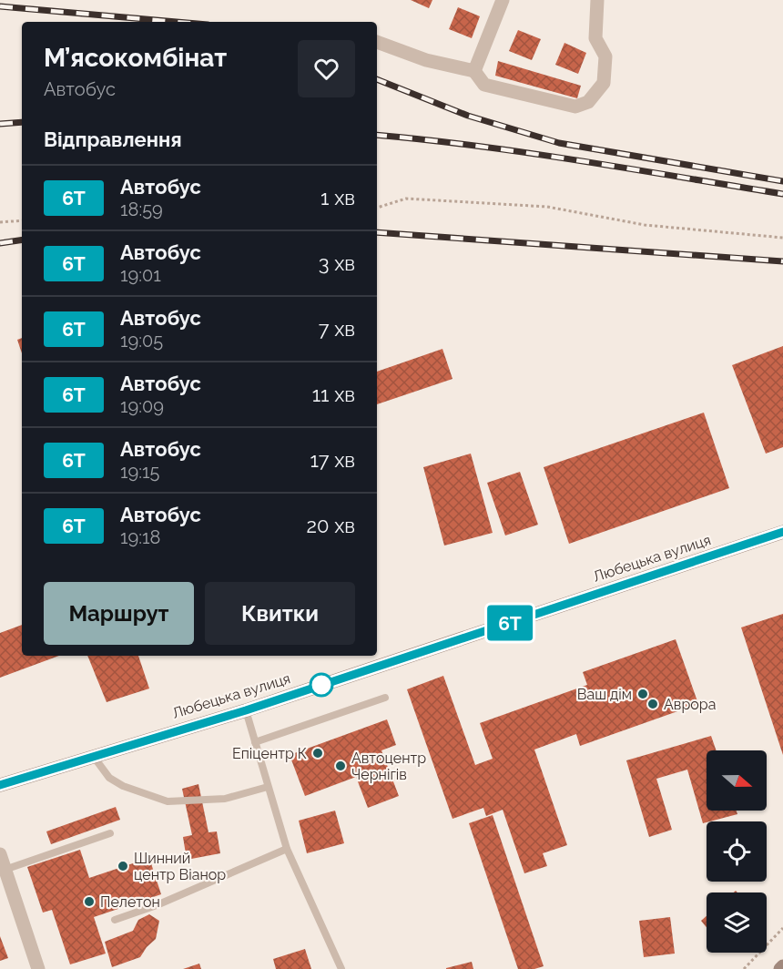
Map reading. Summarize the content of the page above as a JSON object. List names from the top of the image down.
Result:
{
  "streets": {
    "main road": ["Любецька вулиця"]
  },
  "places": [
    "Ваш дім",
    "Аврора",
    "Епіцентр К",
    "Автоцентр Чернігів",
    "Шинний центр Віанор",
    "Пелетон"
  ],
  "lines": ["bus line 6Т"],
  "north": "right",
  "page": {
    "on_map": "6Т",
    "heading": [
      ["М’ясокомбінат", "Автобус"],
      "Відправлення"
    ],
    "list": [
      {
        "mark": "6Т",
        "name": "Автобус",
        "note": "18:59",
        "value": "1 хв"
      },
      {
        "mark": "6Т",
        "name": "Автобус",
        "note": "19:01",
        "value": "3 хв"
      },
      {
        "mark": "6Т",
        "name": "Автобус",
        "note": "19:05",
        "value": "7 хв"
      },
      {
        "mark": "6Т",
        "name": "Автобус",
        "note": "19:09",
        "value": "11 хв"
      },
      {
        "mark": "6Т",
        "name": "Автобус",
        "note": "19:15",
        "value": "17 хв"
      },
      {
        "mark": "6Т",
        "name": "Автобус",
        "note": "19:18",
        "value": "20 хв"
      }
    ],
    "buttons": ["Маршрут", "Квитки"]
  }
}
